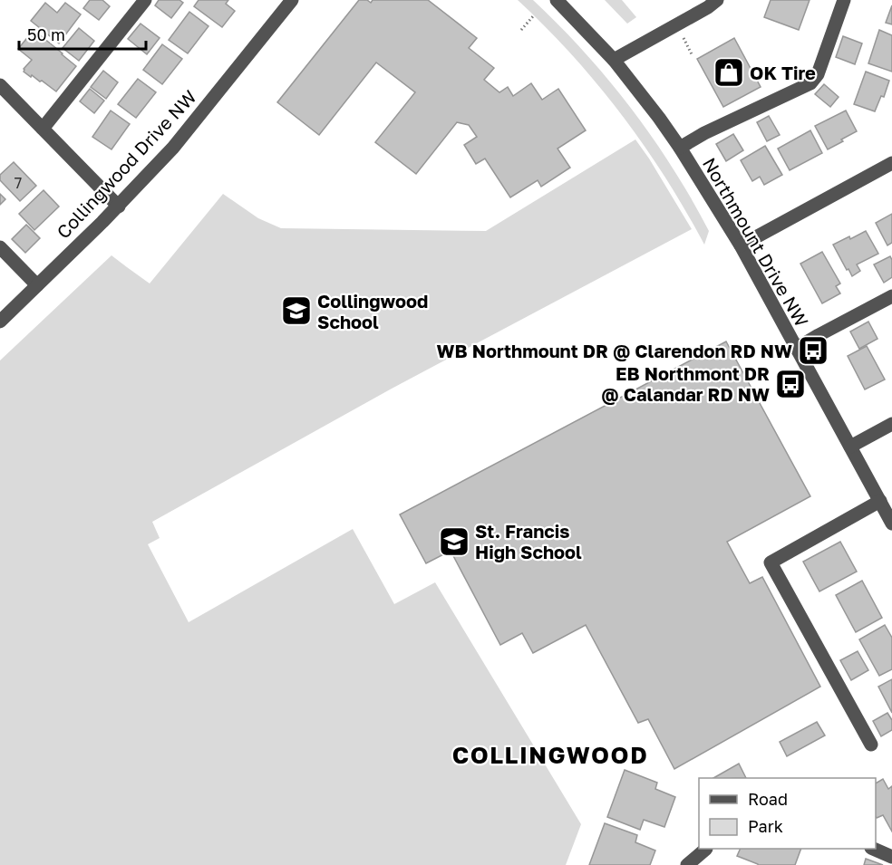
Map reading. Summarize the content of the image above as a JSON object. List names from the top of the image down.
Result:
{
  "streets": {
    "street": ["Collingwood Drive NW", "Northmount Drive NW"]
  },
  "districts": ["COLLINGWOOD"],
  "places": {
    "shop": ["OK Tire"],
    "school or university": ["Collingwood School", "St. Francis High School"],
    "bus stop": ["WB Northmount DR @ Clarendon RD NW", "EB Northmont DR @ Calandar RD NW"]
  },
  "house_numbers": ["7"],
  "legend": ["Road", "Park"],
  "scale_bar": "50 m"
}
